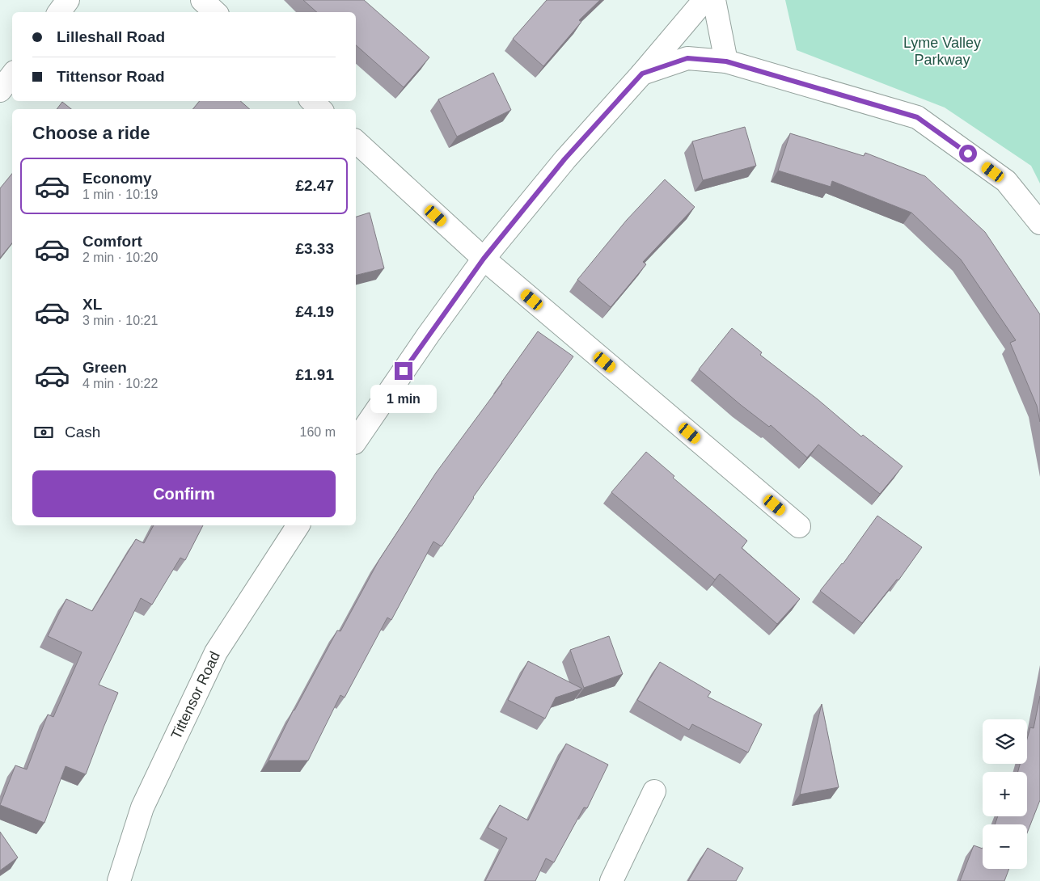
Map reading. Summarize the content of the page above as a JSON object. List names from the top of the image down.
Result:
{
  "streets": {
    "street": ["Tittensor Road"]
  },
  "parks": ["Lyme Valley Parkway"],
  "page": {
    "banner": ["Lilleshall Road", "Tittensor Road"],
    "heading": "Choose a ride",
    "list": [
      {
        "name": "Economy",
        "note": "1 min · 10:19",
        "value": "£2.47"
      },
      {
        "name": "Comfort",
        "note": "2 min · 10:20",
        "value": "£3.33"
      },
      {
        "name": "XL",
        "note": "3 min · 10:21",
        "value": "£4.19"
      },
      {
        "name": "Green",
        "note": "4 min · 10:22",
        "value": "£1.91"
      }
    ],
    "bubble": "1 min",
    "pay": ["Cash", "160 m"],
    "buttons": "Confirm",
    "map_buttons": ["+", "−"]
  }
}
